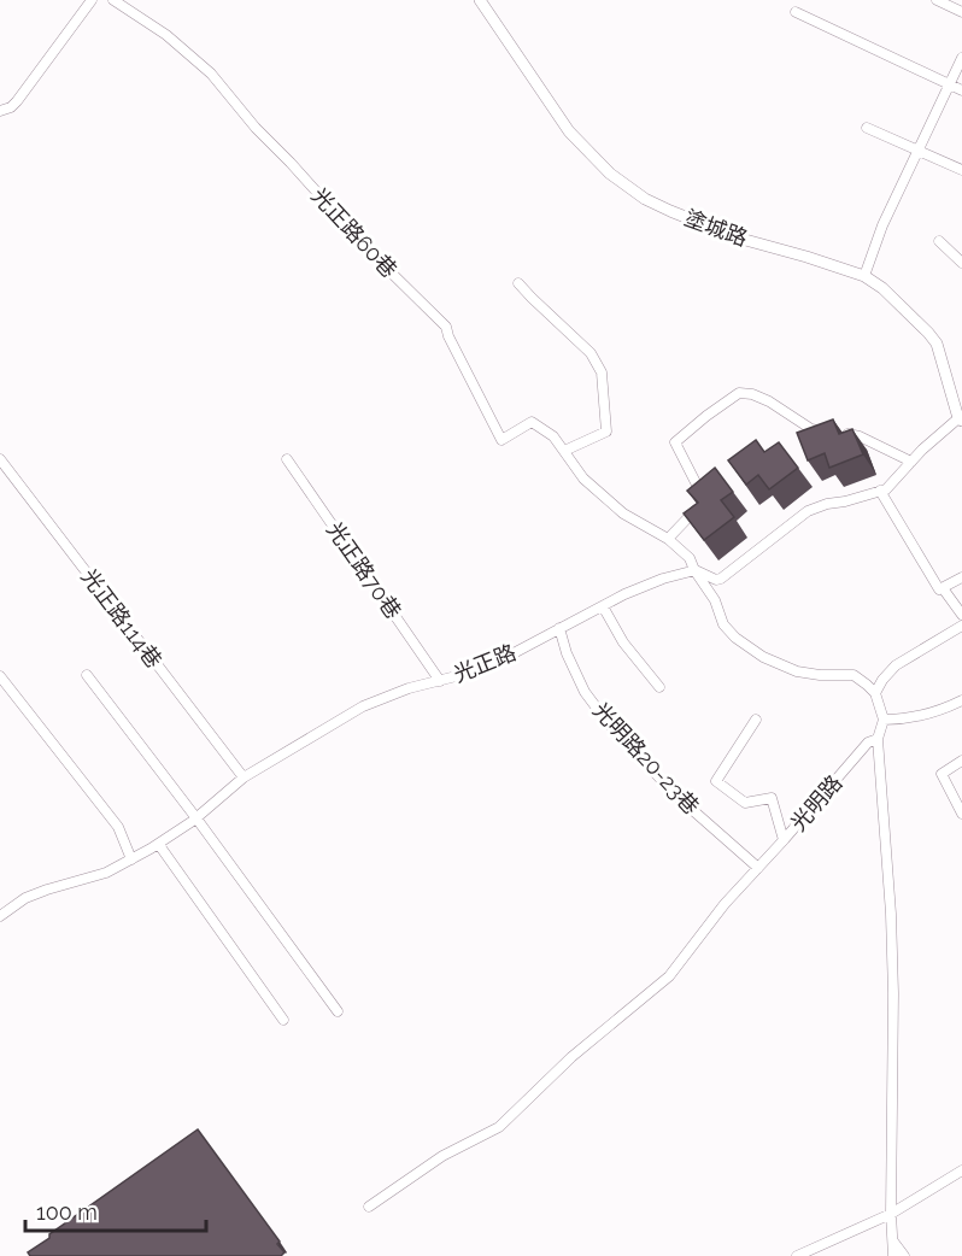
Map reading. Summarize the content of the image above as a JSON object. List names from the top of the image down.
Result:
{
  "streets": {
    "street": [
      "塗城路",
      "光正路60巷",
      "光正路70巷",
      "光正路114巷",
      "光正路",
      "光明路20-23巷",
      "光明路"
    ]
  },
  "crossings": [
    ["塗城路", "光正路"],
    ["光正路60巷", "光正路"],
    ["光正路70巷", "光正路"],
    ["光正路114巷", "光正路"],
    ["光正路", "光明路20-23巷"],
    ["光明路20-23巷", "光明路"]
  ],
  "scale_bar": "100 m"
}
